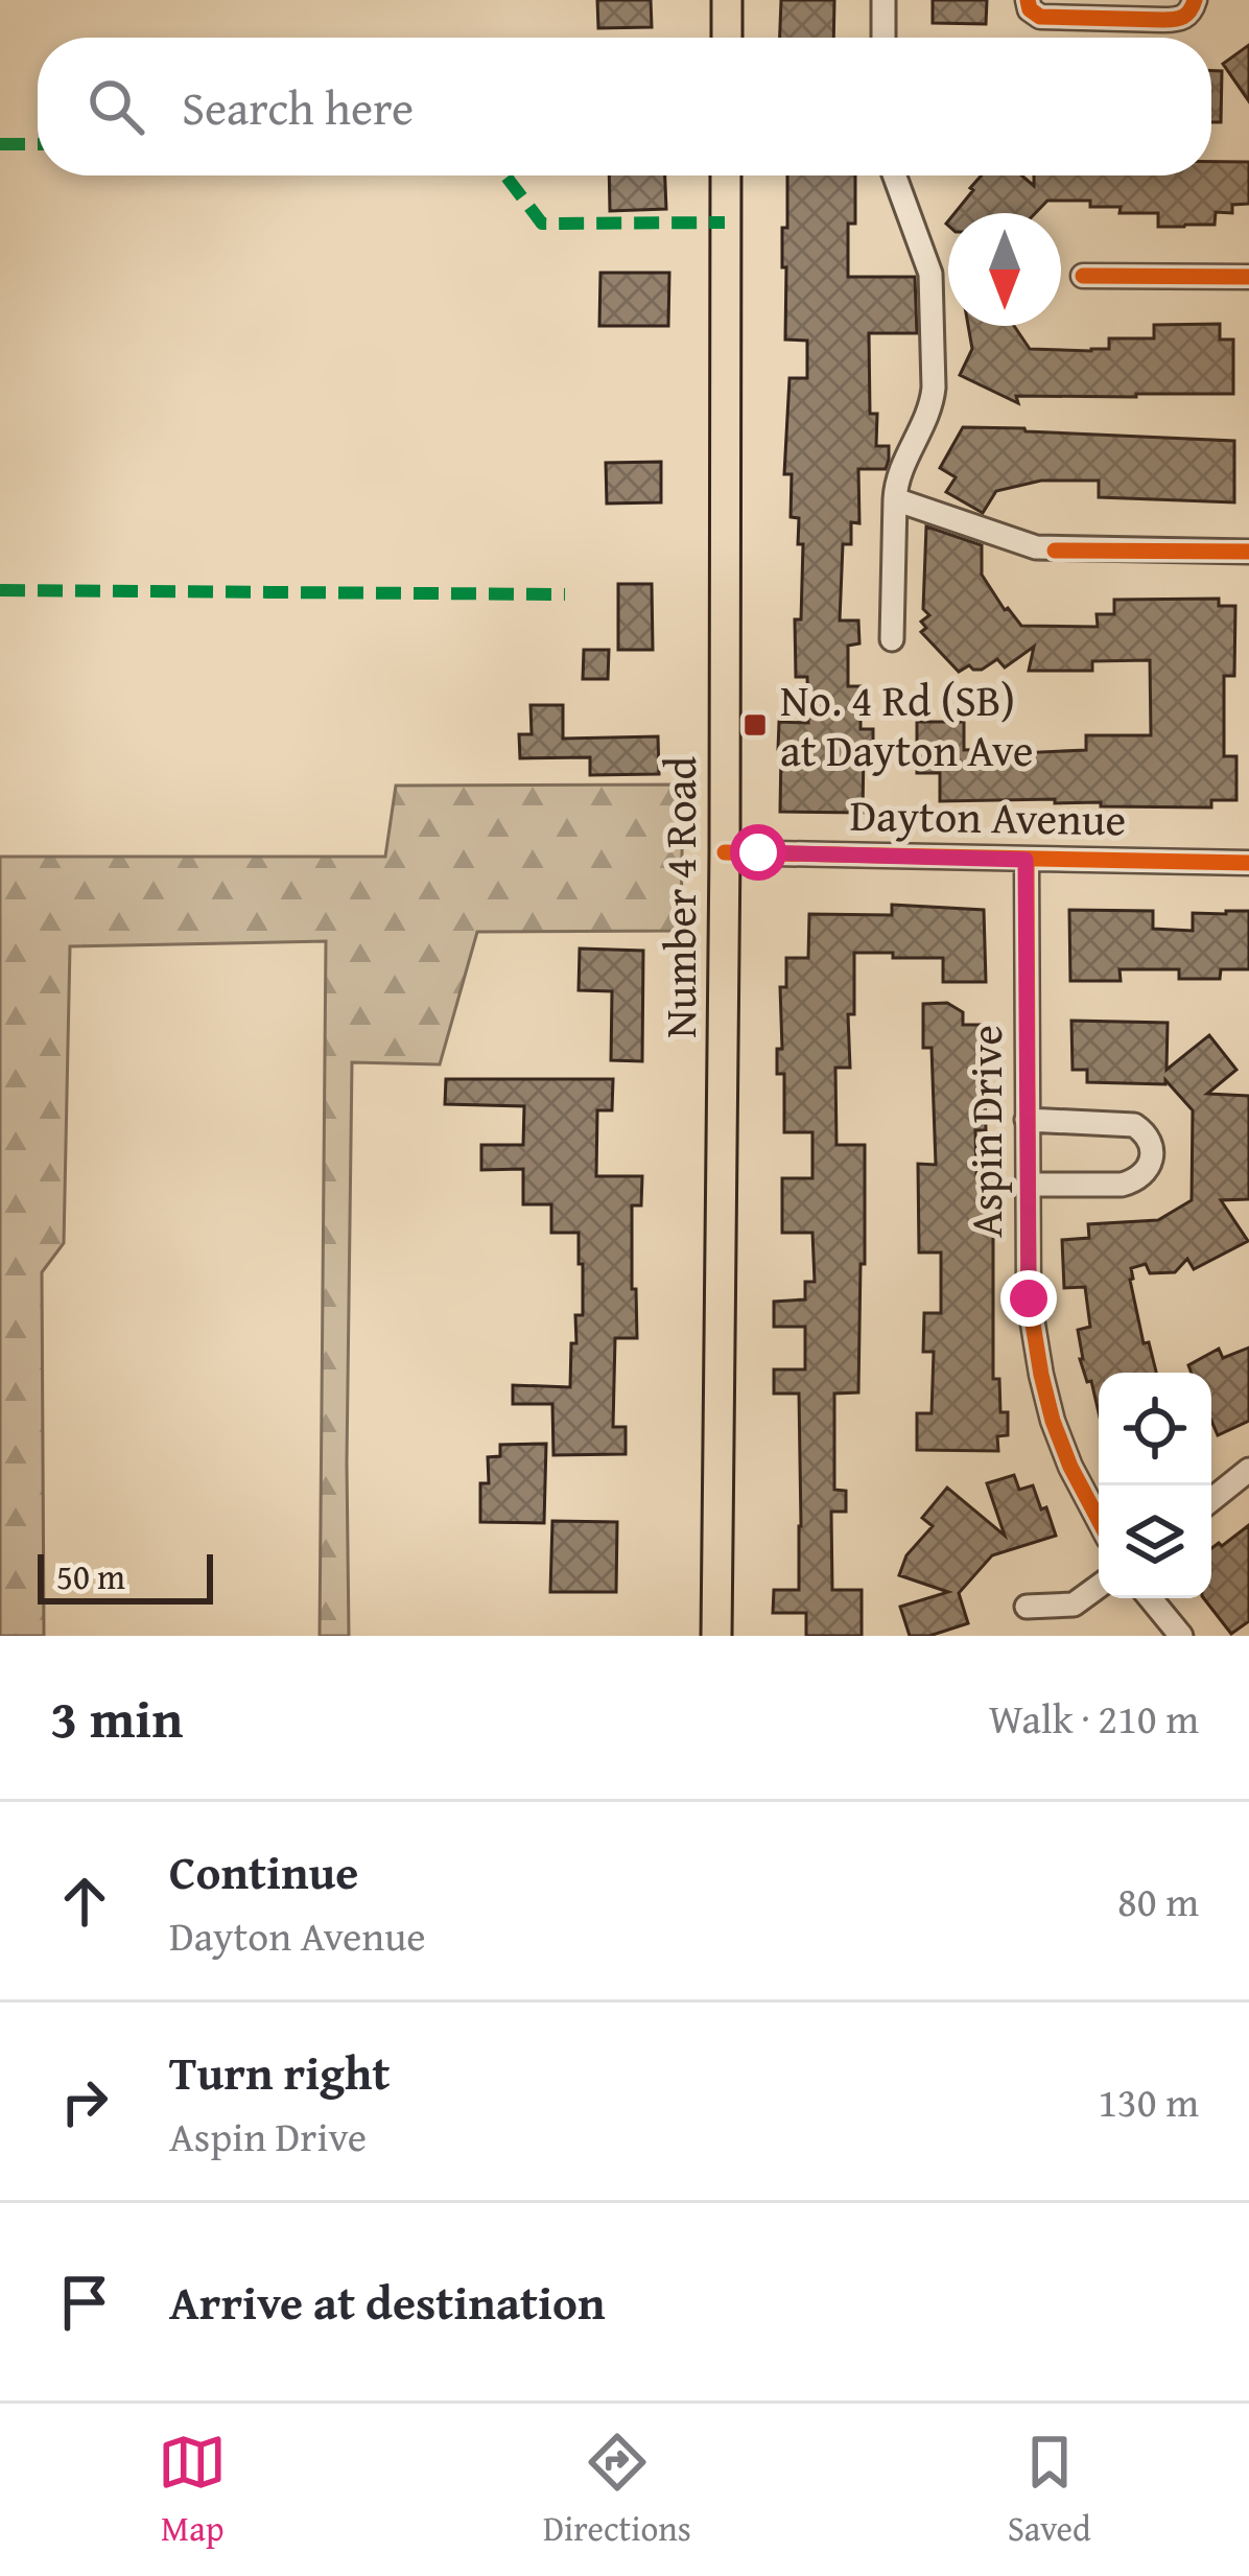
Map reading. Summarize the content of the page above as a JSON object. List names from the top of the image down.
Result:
{
  "streets": {
    "main road": ["Number 4 Road"],
    "street": ["Dayton Avenue", "Aspin Drive"]
  },
  "crossings": [
    ["Dayton Avenue", "Number 4 Road"],
    ["Dayton Avenue", "Aspin Drive"]
  ],
  "places": {
    "transit": ["No. 4 Rd (SB) at Dayton Ave"]
  },
  "scale_bar": "50 m",
  "north": "bottom",
  "page": {
    "search": "Search here",
    "scale": "50 m",
    "heading": ["3 min", "Walk · 210 m"],
    "list": [
      ["Continue", "Dayton Avenue", "80 m"],
      ["Turn right", "Aspin Drive", "130 m"],
      "Arrive at destination"
    ],
    "nav": ["Map", "Directions", "Saved"]
  }
}
